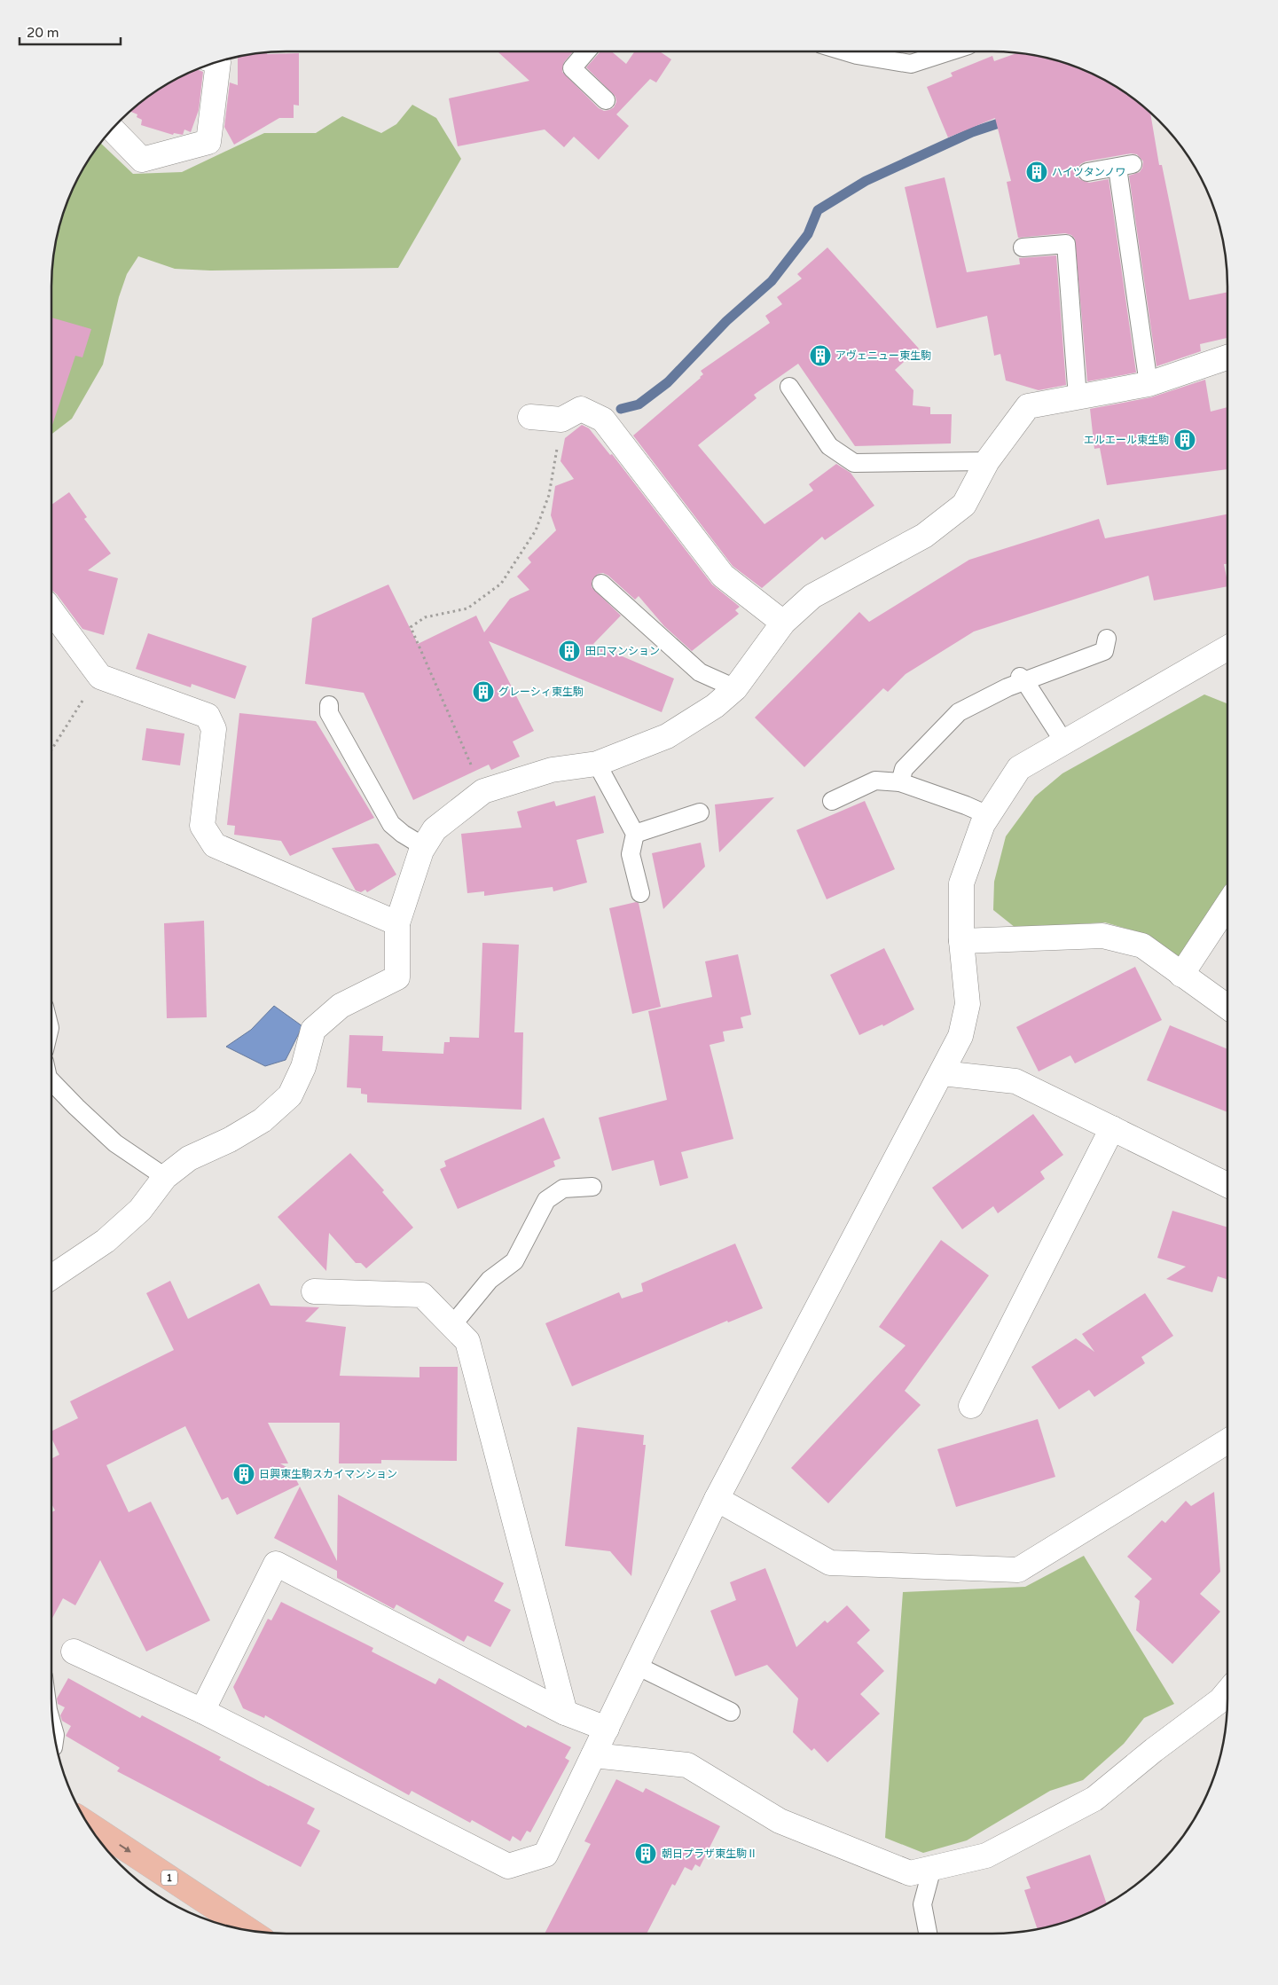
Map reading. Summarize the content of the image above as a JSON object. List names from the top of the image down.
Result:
{
  "streets": {
    "main road": ["1"]
  },
  "places": {
    "building": [
      "ハイツタンノワ",
      "アヴェニュー東生駒",
      "エルエール東生駒",
      "田口マンション",
      "グレーシィ東生駒",
      "日興東生駒スカイマンション",
      "朝日プラザ東生駒Ⅱ"
    ]
  },
  "scale_bar": "20 m"
}
